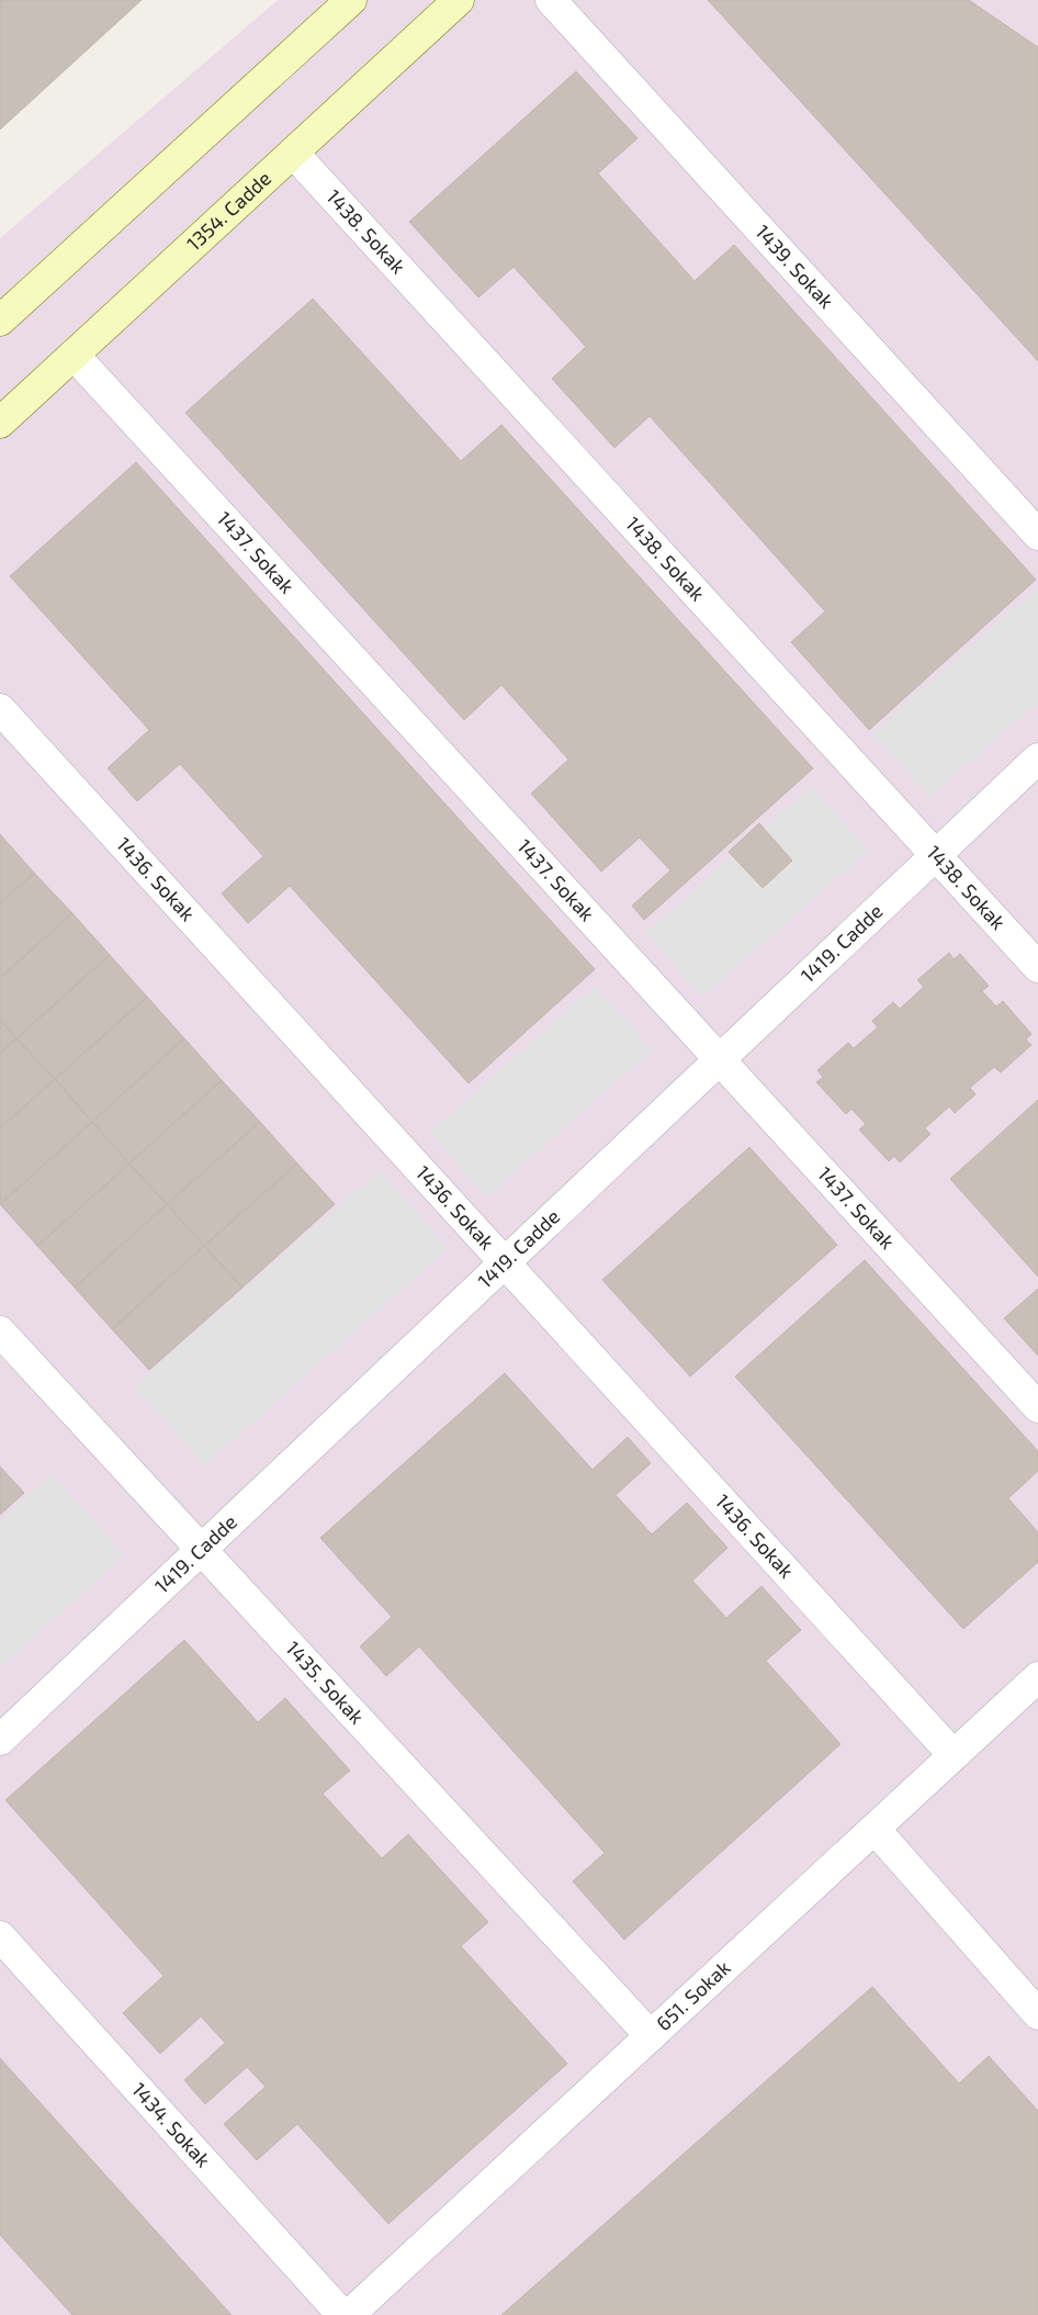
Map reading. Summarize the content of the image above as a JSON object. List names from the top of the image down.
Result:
{
  "streets": {
    "main road": ["1354. Cadde"],
    "street": [
      "1438. Sokak",
      "1439. Sokak",
      "1437. Sokak",
      "1436. Sokak",
      "1419. Cadde",
      "1435. Sokak",
      "651. Sokak",
      "1434. Sokak"
    ]
  },
  "crossings": [
    ["1354. Cadde", "1438. Sokak"],
    ["1354. Cadde", "1437. Sokak"],
    ["1438. Sokak", "1419. Cadde"],
    ["1437. Sokak", "1419. Cadde"],
    ["1436. Sokak", "1419. Cadde"],
    ["1436. Sokak", "651. Sokak"],
    ["1419. Cadde", "1435. Sokak"],
    ["1435. Sokak", "651. Sokak"]
  ]
}
